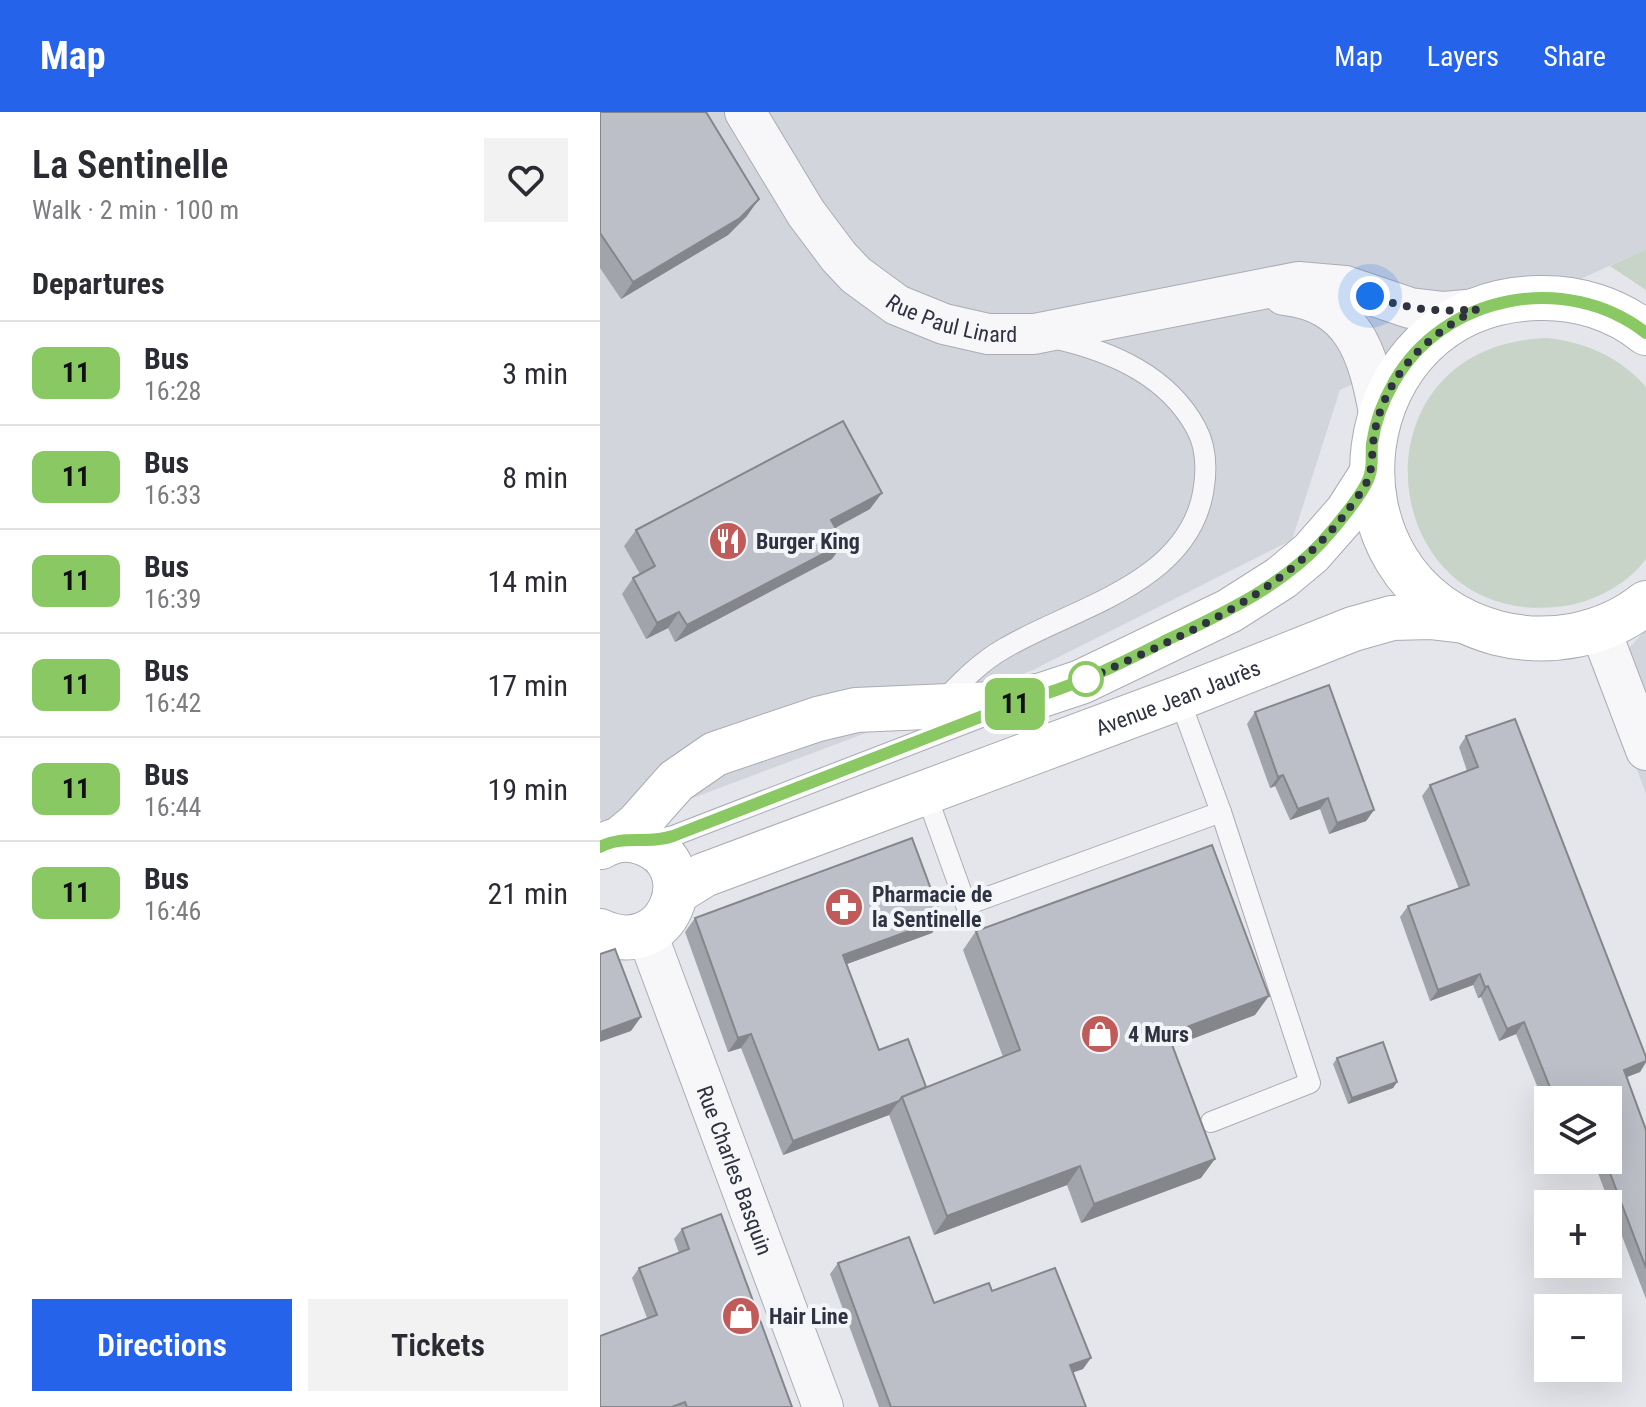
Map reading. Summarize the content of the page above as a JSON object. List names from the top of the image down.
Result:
{
  "streets": {
    "main road": ["Avenue Jean Jaurès"],
    "street": ["Rue Paul Linard", "Rue Charles Basquin"]
  },
  "places": {
    "restaurant": ["Burger King"],
    "pharmacy": ["Pharmacie de la Sentinelle"],
    "shop": ["4 Murs", "Hair Line"]
  },
  "lines": ["bus line 11"],
  "page": {
    "header": "Map",
    "nav": ["Map", "Layers", "Share"],
    "heading": [
      ["La Sentinelle", "Walk · 2 min · 100 m"],
      "Departures"
    ],
    "on_map": "11",
    "list": [
      {
        "mark": "11",
        "name": "Bus",
        "note": "16:28",
        "value": "3 min"
      },
      {
        "mark": "11",
        "name": "Bus",
        "note": "16:33",
        "value": "8 min"
      },
      {
        "mark": "11",
        "name": "Bus",
        "note": "16:39",
        "value": "14 min"
      },
      {
        "mark": "11",
        "name": "Bus",
        "note": "16:42",
        "value": "17 min"
      },
      {
        "mark": "11",
        "name": "Bus",
        "note": "16:44",
        "value": "19 min"
      },
      {
        "mark": "11",
        "name": "Bus",
        "note": "16:46",
        "value": "21 min"
      }
    ],
    "map_buttons": ["+", "−"],
    "buttons": ["Directions", "Tickets"]
  }
}
